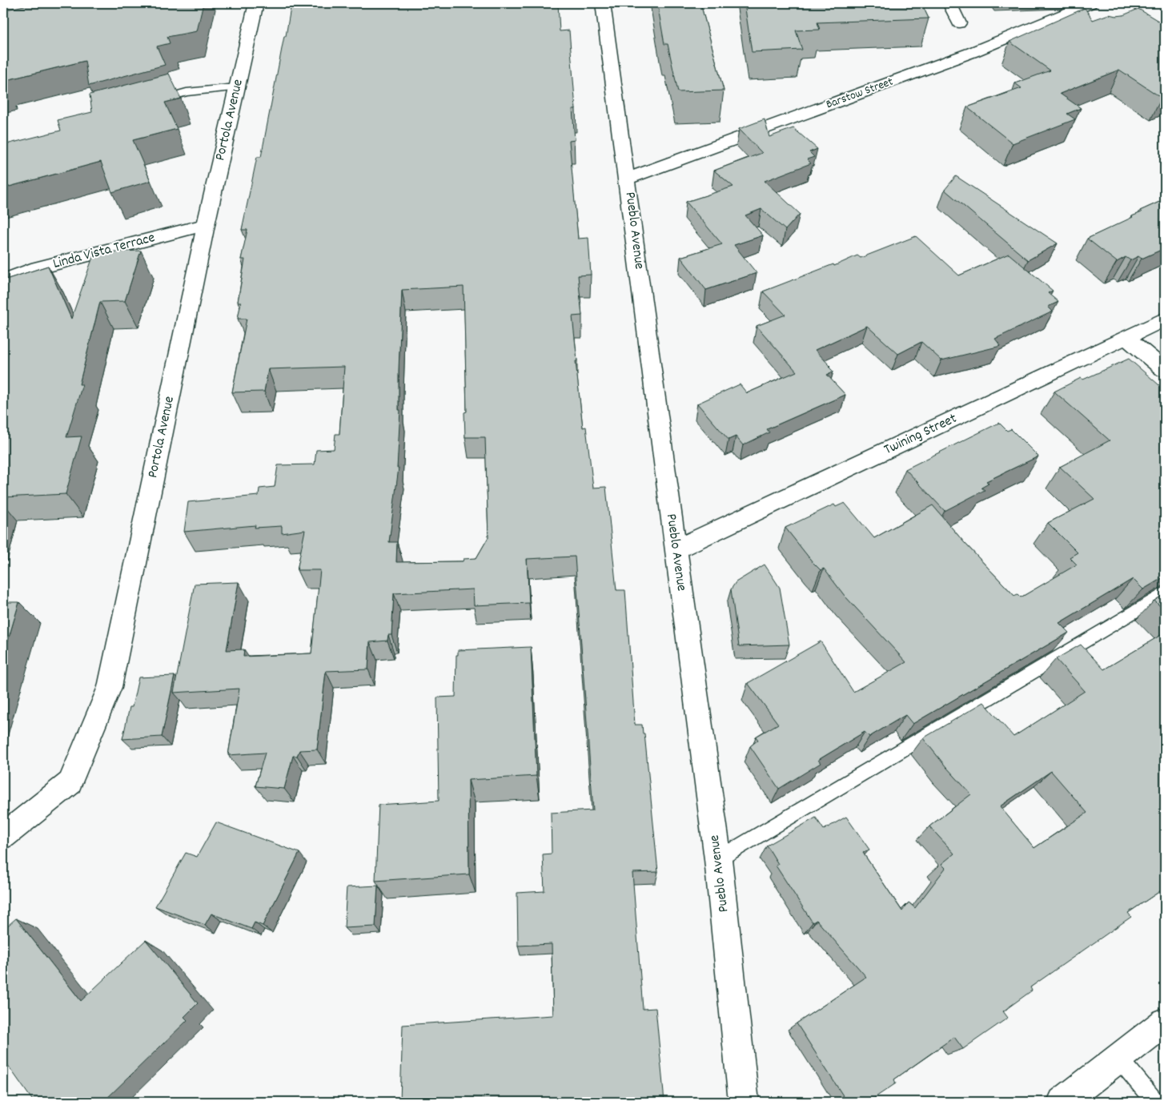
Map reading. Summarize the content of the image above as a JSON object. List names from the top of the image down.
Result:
{
  "streets": {
    "street": [
      "Barstow Street",
      "Portola Avenue",
      "Pueblo Avenue",
      "Linda Vista Terrace",
      "Twining Street"
    ]
  },
  "crossings": [
    ["Barstow Street", "Pueblo Avenue"],
    ["Portola Avenue", "Linda Vista Terrace"],
    ["Pueblo Avenue", "Twining Street"]
  ]
}
